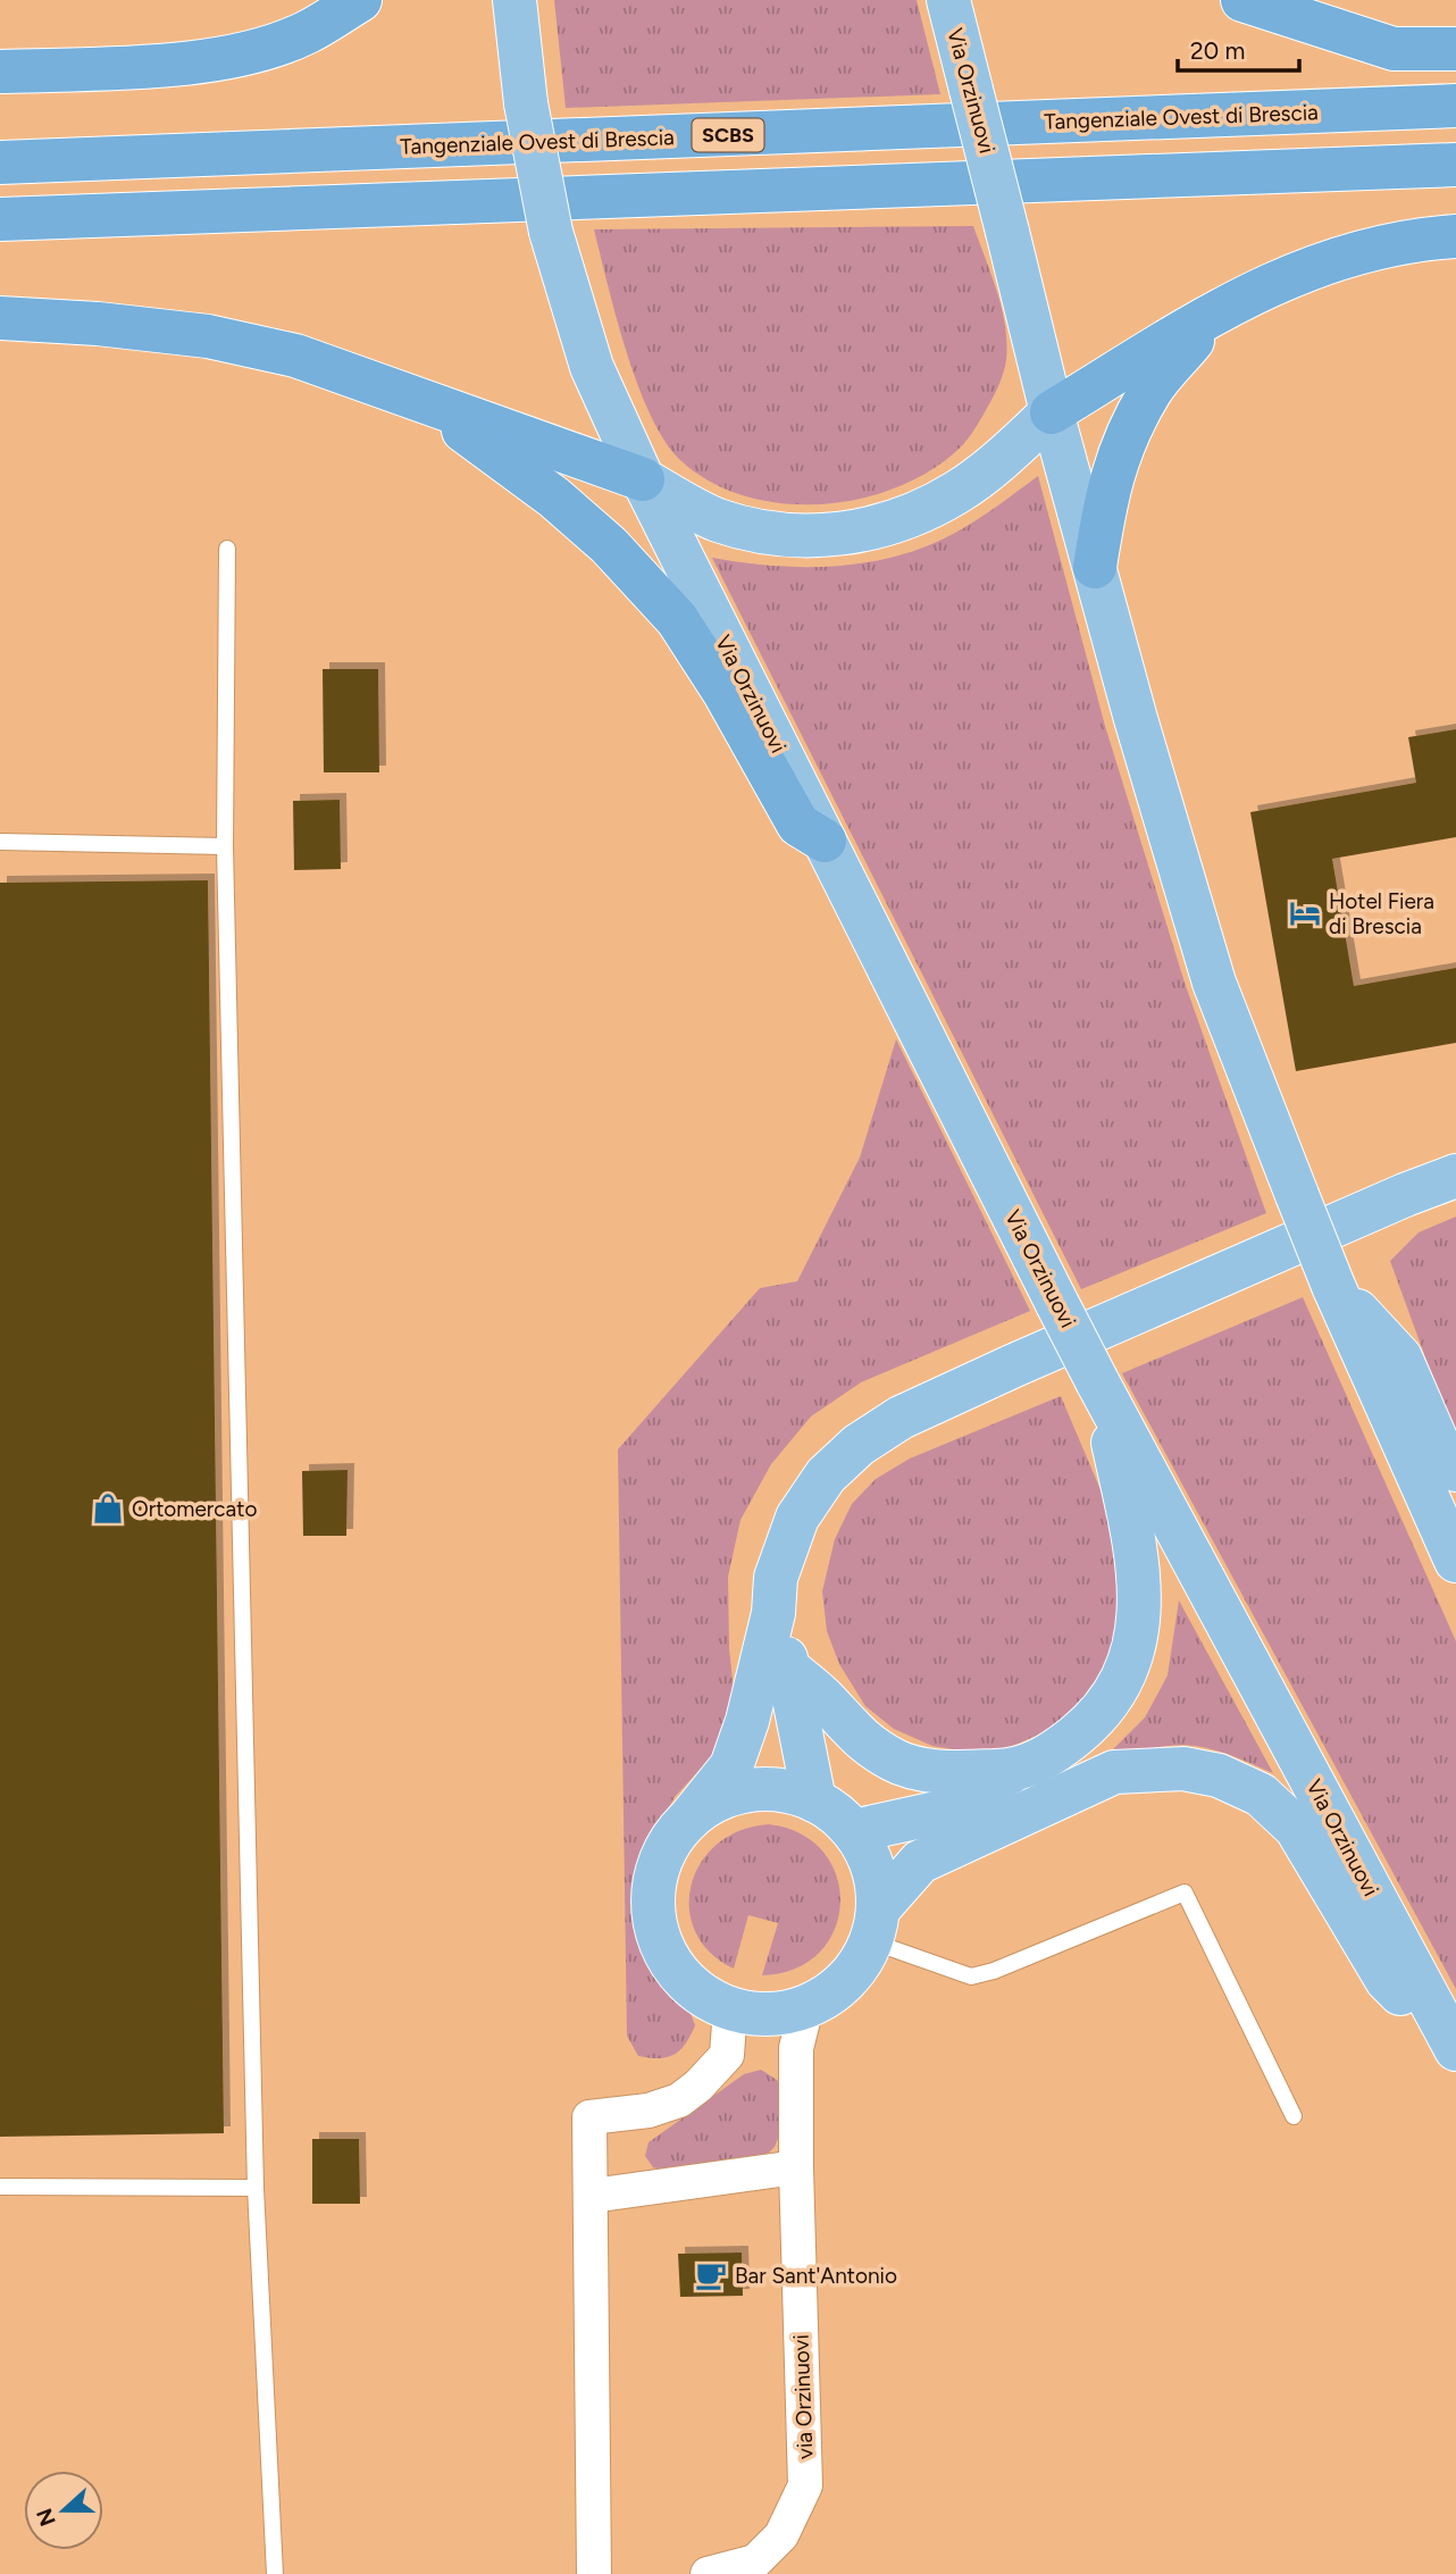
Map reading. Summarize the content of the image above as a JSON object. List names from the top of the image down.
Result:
{
  "streets": {
    "highway": ["Tangenziale Ovest di Brescia", "SCBS"],
    "main road": ["Via Orzinuovi"],
    "street": ["via Orzinuovi"]
  },
  "places": {
    "hotel": ["Hotel Fiera di Brescia"],
    "shop": ["Ortomercato"],
    "cafe": ["Bar Sant'Antonio"]
  },
  "scale_bar": "20 m",
  "north": "left"
}
